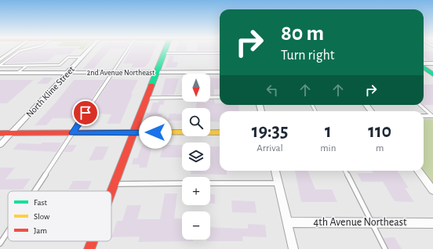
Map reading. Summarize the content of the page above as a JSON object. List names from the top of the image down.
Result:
{
  "streets": {
    "street": ["2nd Avenue Northeast", "North Kline Street", "4th Avenue Northeast"]
  },
  "crossings": [
    ["2nd Avenue Northeast", "North Kline Street"]
  ],
  "legend": ["Fast", "Slow", "Jam"],
  "north": "bottom",
  "page": {
    "turn": ["80 m", "Turn right"],
    "map_buttons": ["+", "−"],
    "eta": [
      "19:35",
      "Arrival",
      "1",
      "min",
      "110",
      "m"
    ]
  }
}
